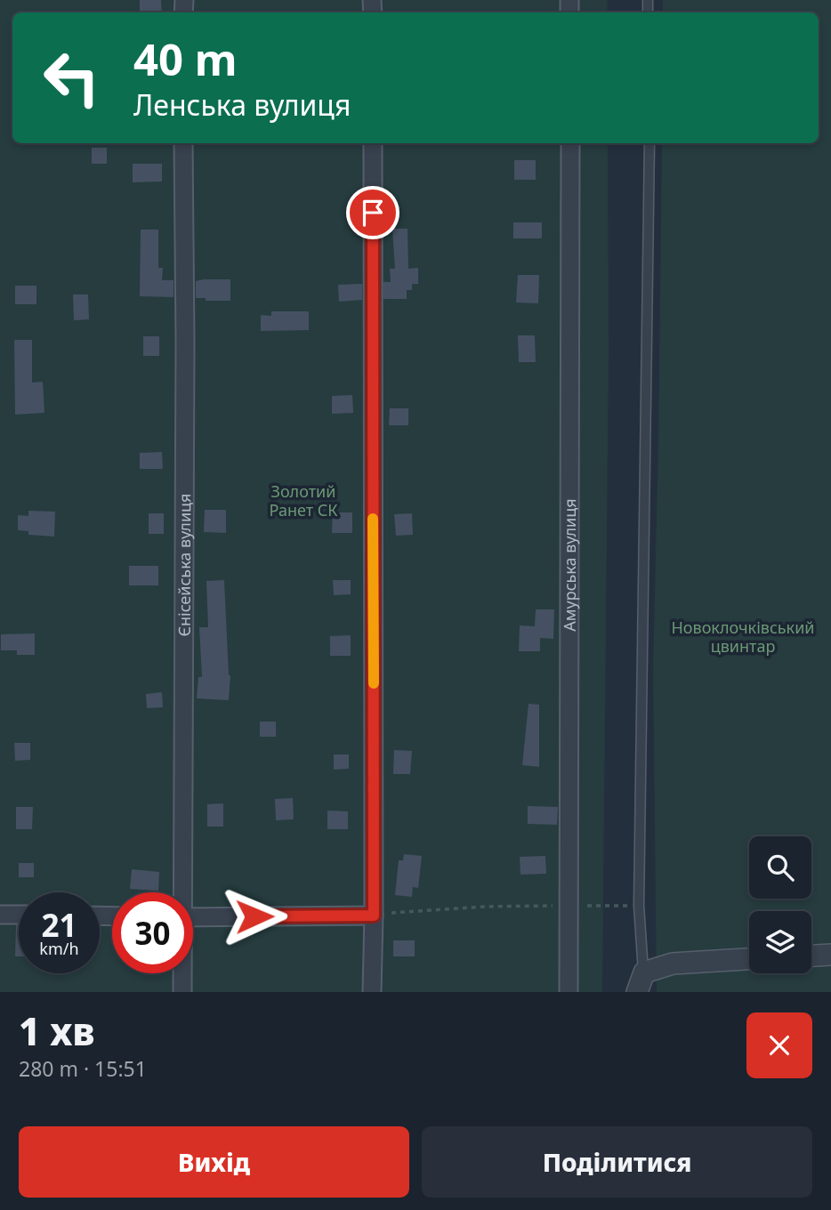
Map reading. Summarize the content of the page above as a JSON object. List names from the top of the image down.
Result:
{
  "streets": {
    "street": ["Єнісейська вулиця", "Амурська вулиця"]
  },
  "parks": ["Золотий Ранет СК", "Новоклочківський цвинтар"],
  "page": {
    "turn": ["40 m", "Ленська вулиця"],
    "speed": "21 km/h",
    "limit": "30",
    "heading": ["1 хв", "280 m · 15:51"],
    "buttons": ["Вихід", "Поділитися"]
  }
}
